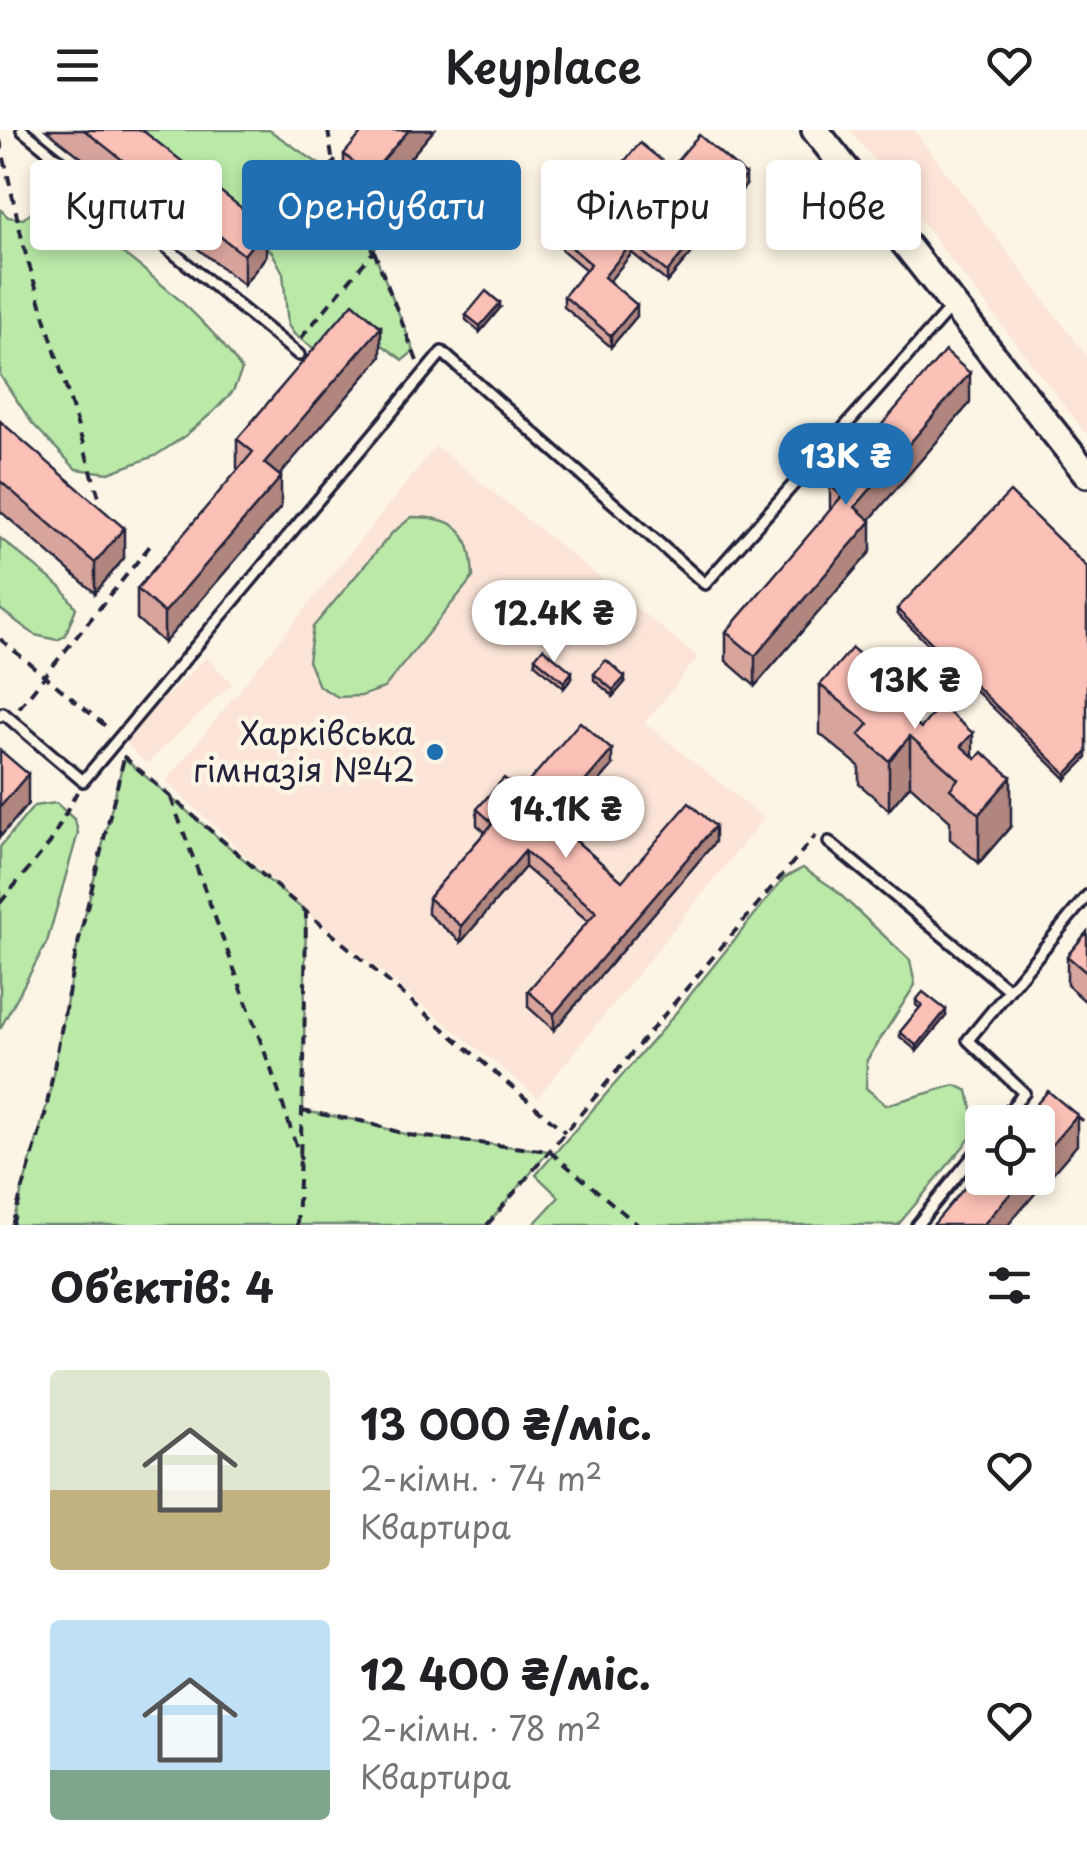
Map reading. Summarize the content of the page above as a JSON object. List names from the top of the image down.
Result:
{
  "places": ["Харківська гімназія №42"],
  "page": {
    "header": "Keyplace",
    "chip": [
      "Купити",
      "Орендувати",
      "Фільтри",
      "Нове"
    ],
    "price": [
      "13K ₴",
      "12.4K ₴",
      "13K ₴",
      "14.1K ₴"
    ],
    "heading": "Об’єктів: 4",
    "list": [
      {
        "name": "13 000 ₴/міс.",
        "note": "2-кімн. · 74 m² · Квартира"
      },
      {
        "name": "12 400 ₴/міс.",
        "note": "2-кімн. · 78 m² · Квартира"
      }
    ]
  }
}
